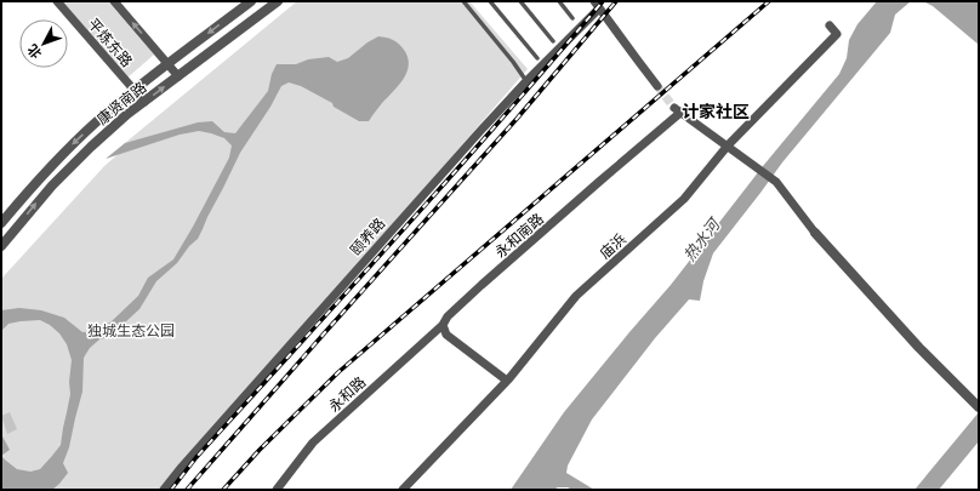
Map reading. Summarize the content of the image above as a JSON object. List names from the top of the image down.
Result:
{
  "streets": {
    "street": [
      "平炼东路",
      "康贤南路",
      "永和南路",
      "颐养路",
      "庙浜",
      "永和路"
    ]
  },
  "crossings": [
    ["平炼东路", "康贤南路"],
    ["永和南路", "庙浜"],
    ["永和南路", "永和路"]
  ],
  "districts": ["计家社区"],
  "water": ["热水河"],
  "parks": ["独城生态公园"],
  "north": "bottom left"
}
